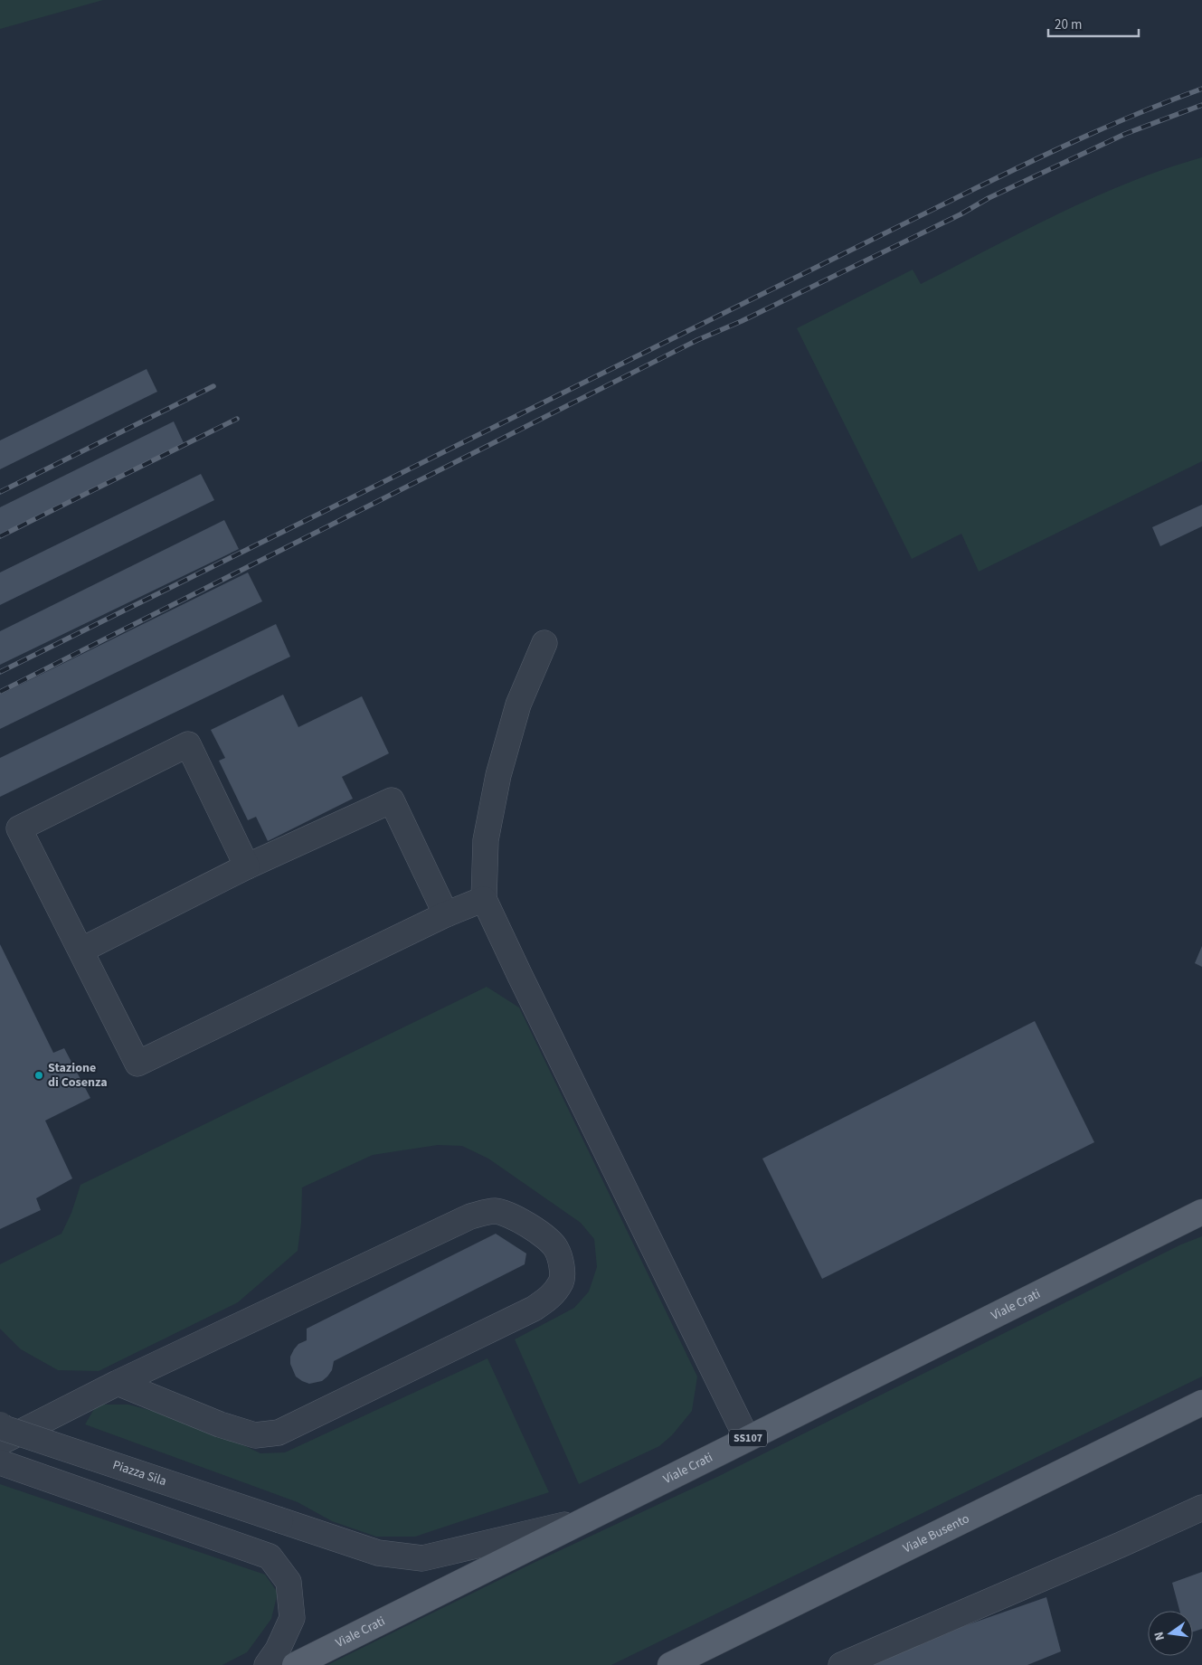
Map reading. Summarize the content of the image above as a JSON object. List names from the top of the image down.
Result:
{
  "streets": {
    "main road": ["Viale Crati", "SS107", "Viale Busento"],
    "street": ["Piazza Sila"]
  },
  "crossings": [
    ["Viale Crati", "Piazza Sila"]
  ],
  "places": ["Stazione di Cosenza"],
  "scale_bar": "20 m",
  "north": "left"
}
